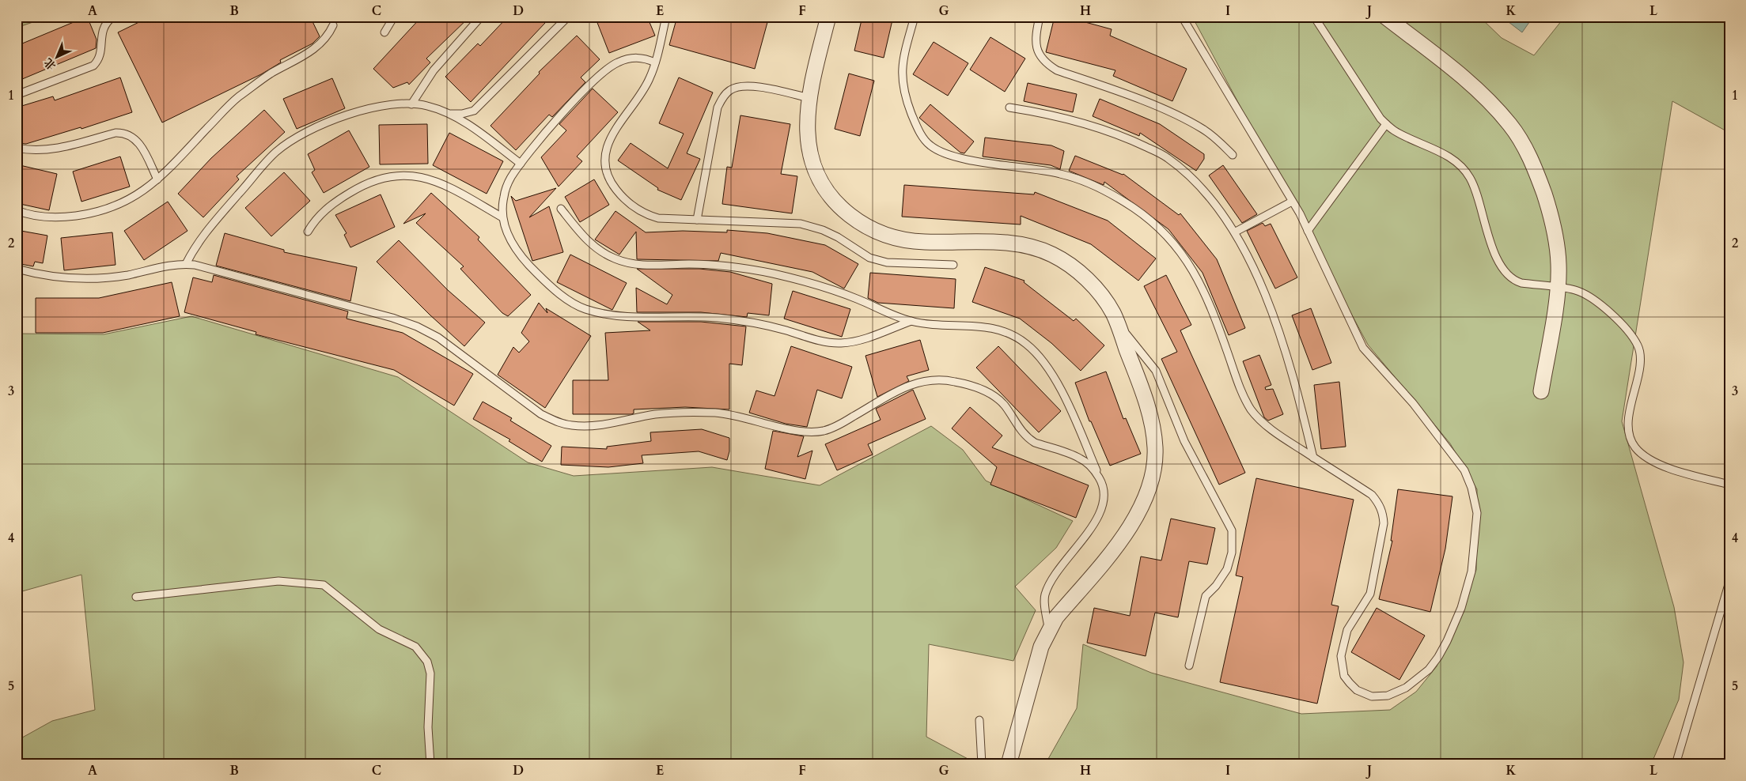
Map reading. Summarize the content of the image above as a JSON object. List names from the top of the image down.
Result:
{
  "north": "bottom left",
  "grid": {
    "columns": [
      "A",
      "B",
      "C",
      "D",
      "E",
      "F",
      "G",
      "H",
      "I",
      "J",
      "K",
      "L"
    ],
    "rows": [
      "1",
      "2",
      "3",
      "4",
      "5"
    ]
  }
}
